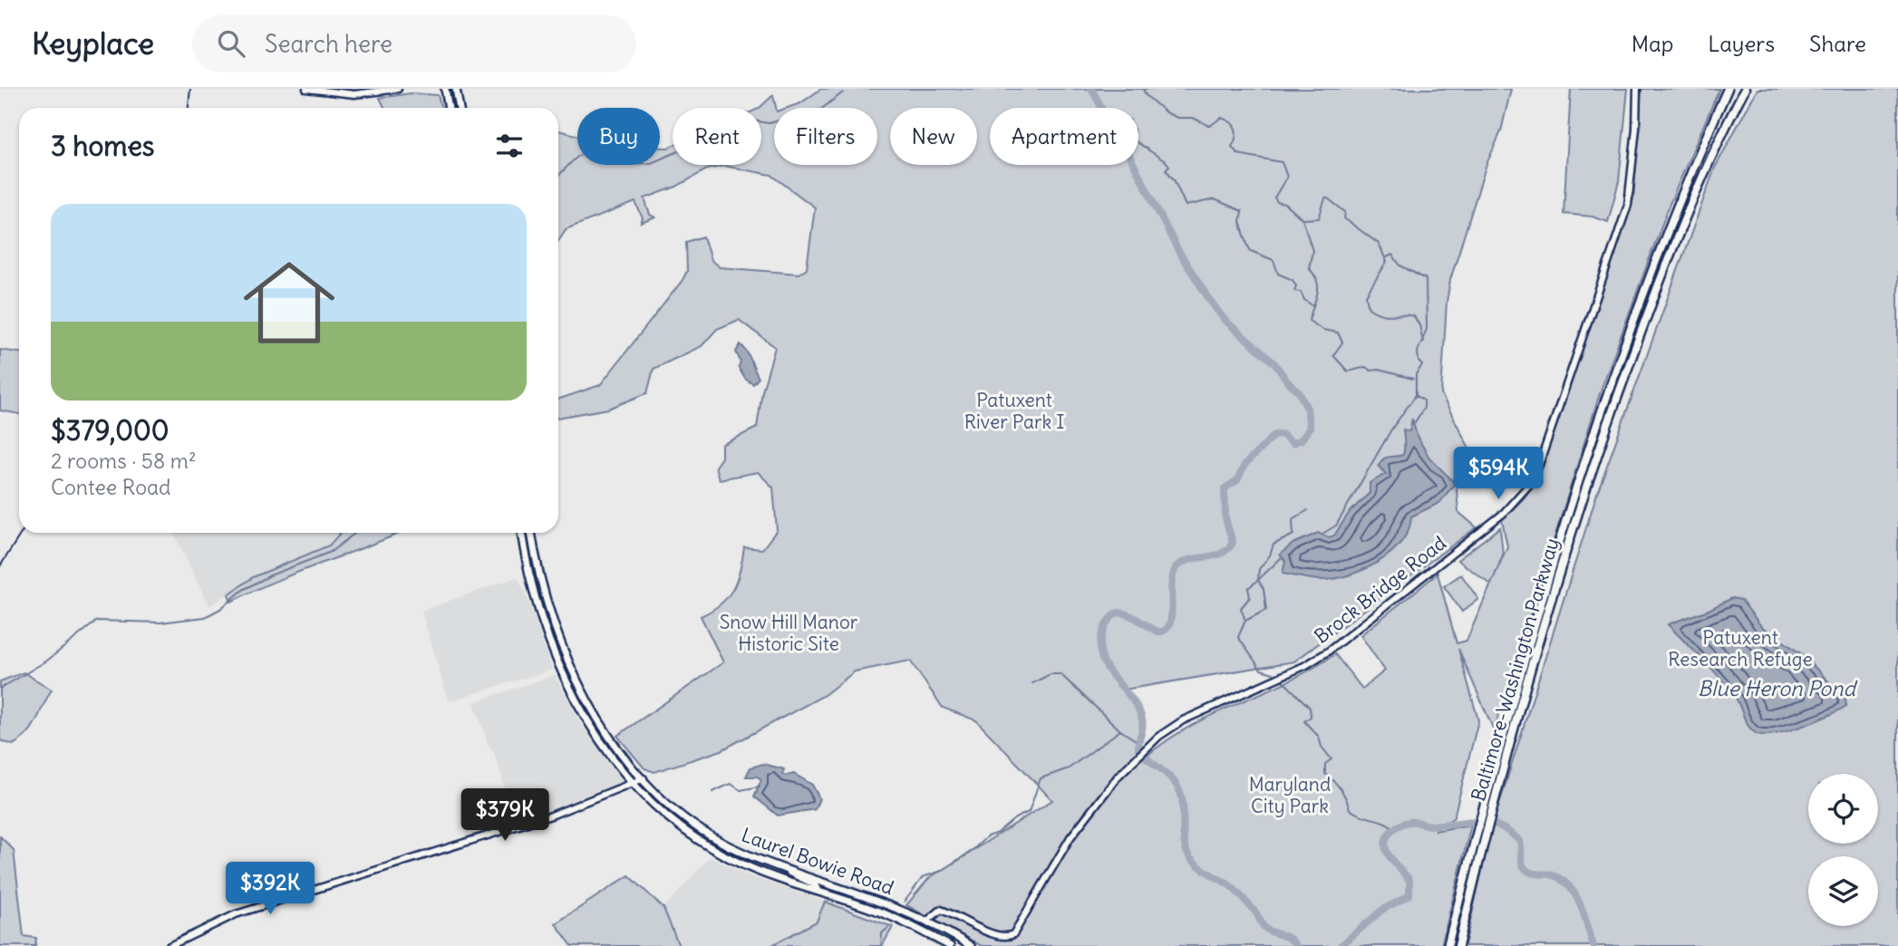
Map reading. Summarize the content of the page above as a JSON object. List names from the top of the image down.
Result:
{
  "streets": {
    "highway": ["Baltimore-Washington Parkway"],
    "main road": ["Laurel Bowie Road"],
    "street": ["Brock Bridge Road"]
  },
  "crossings": [
    ["Brock Bridge Road", "Laurel Bowie Road"]
  ],
  "water": ["Blue Heron Pond"],
  "parks": [
    "Patuxent River Park I",
    "Snow Hill Manor Historic Site",
    "Patuxent Research Refuge",
    "Maryland City Park"
  ],
  "page": {
    "header": "Keyplace",
    "search": "Search here",
    "nav": ["Map", "Layers", "Share"],
    "chip": [
      "Buy",
      "Rent",
      "Filters",
      "New",
      "Apartment"
    ],
    "heading": "3 homes",
    "list": [
      {
        "name": "$379,000",
        "note": "2 rooms · 58 m² · Contee Road"
      }
    ],
    "price": ["$594K", "$379K", "$392K"]
  }
}
